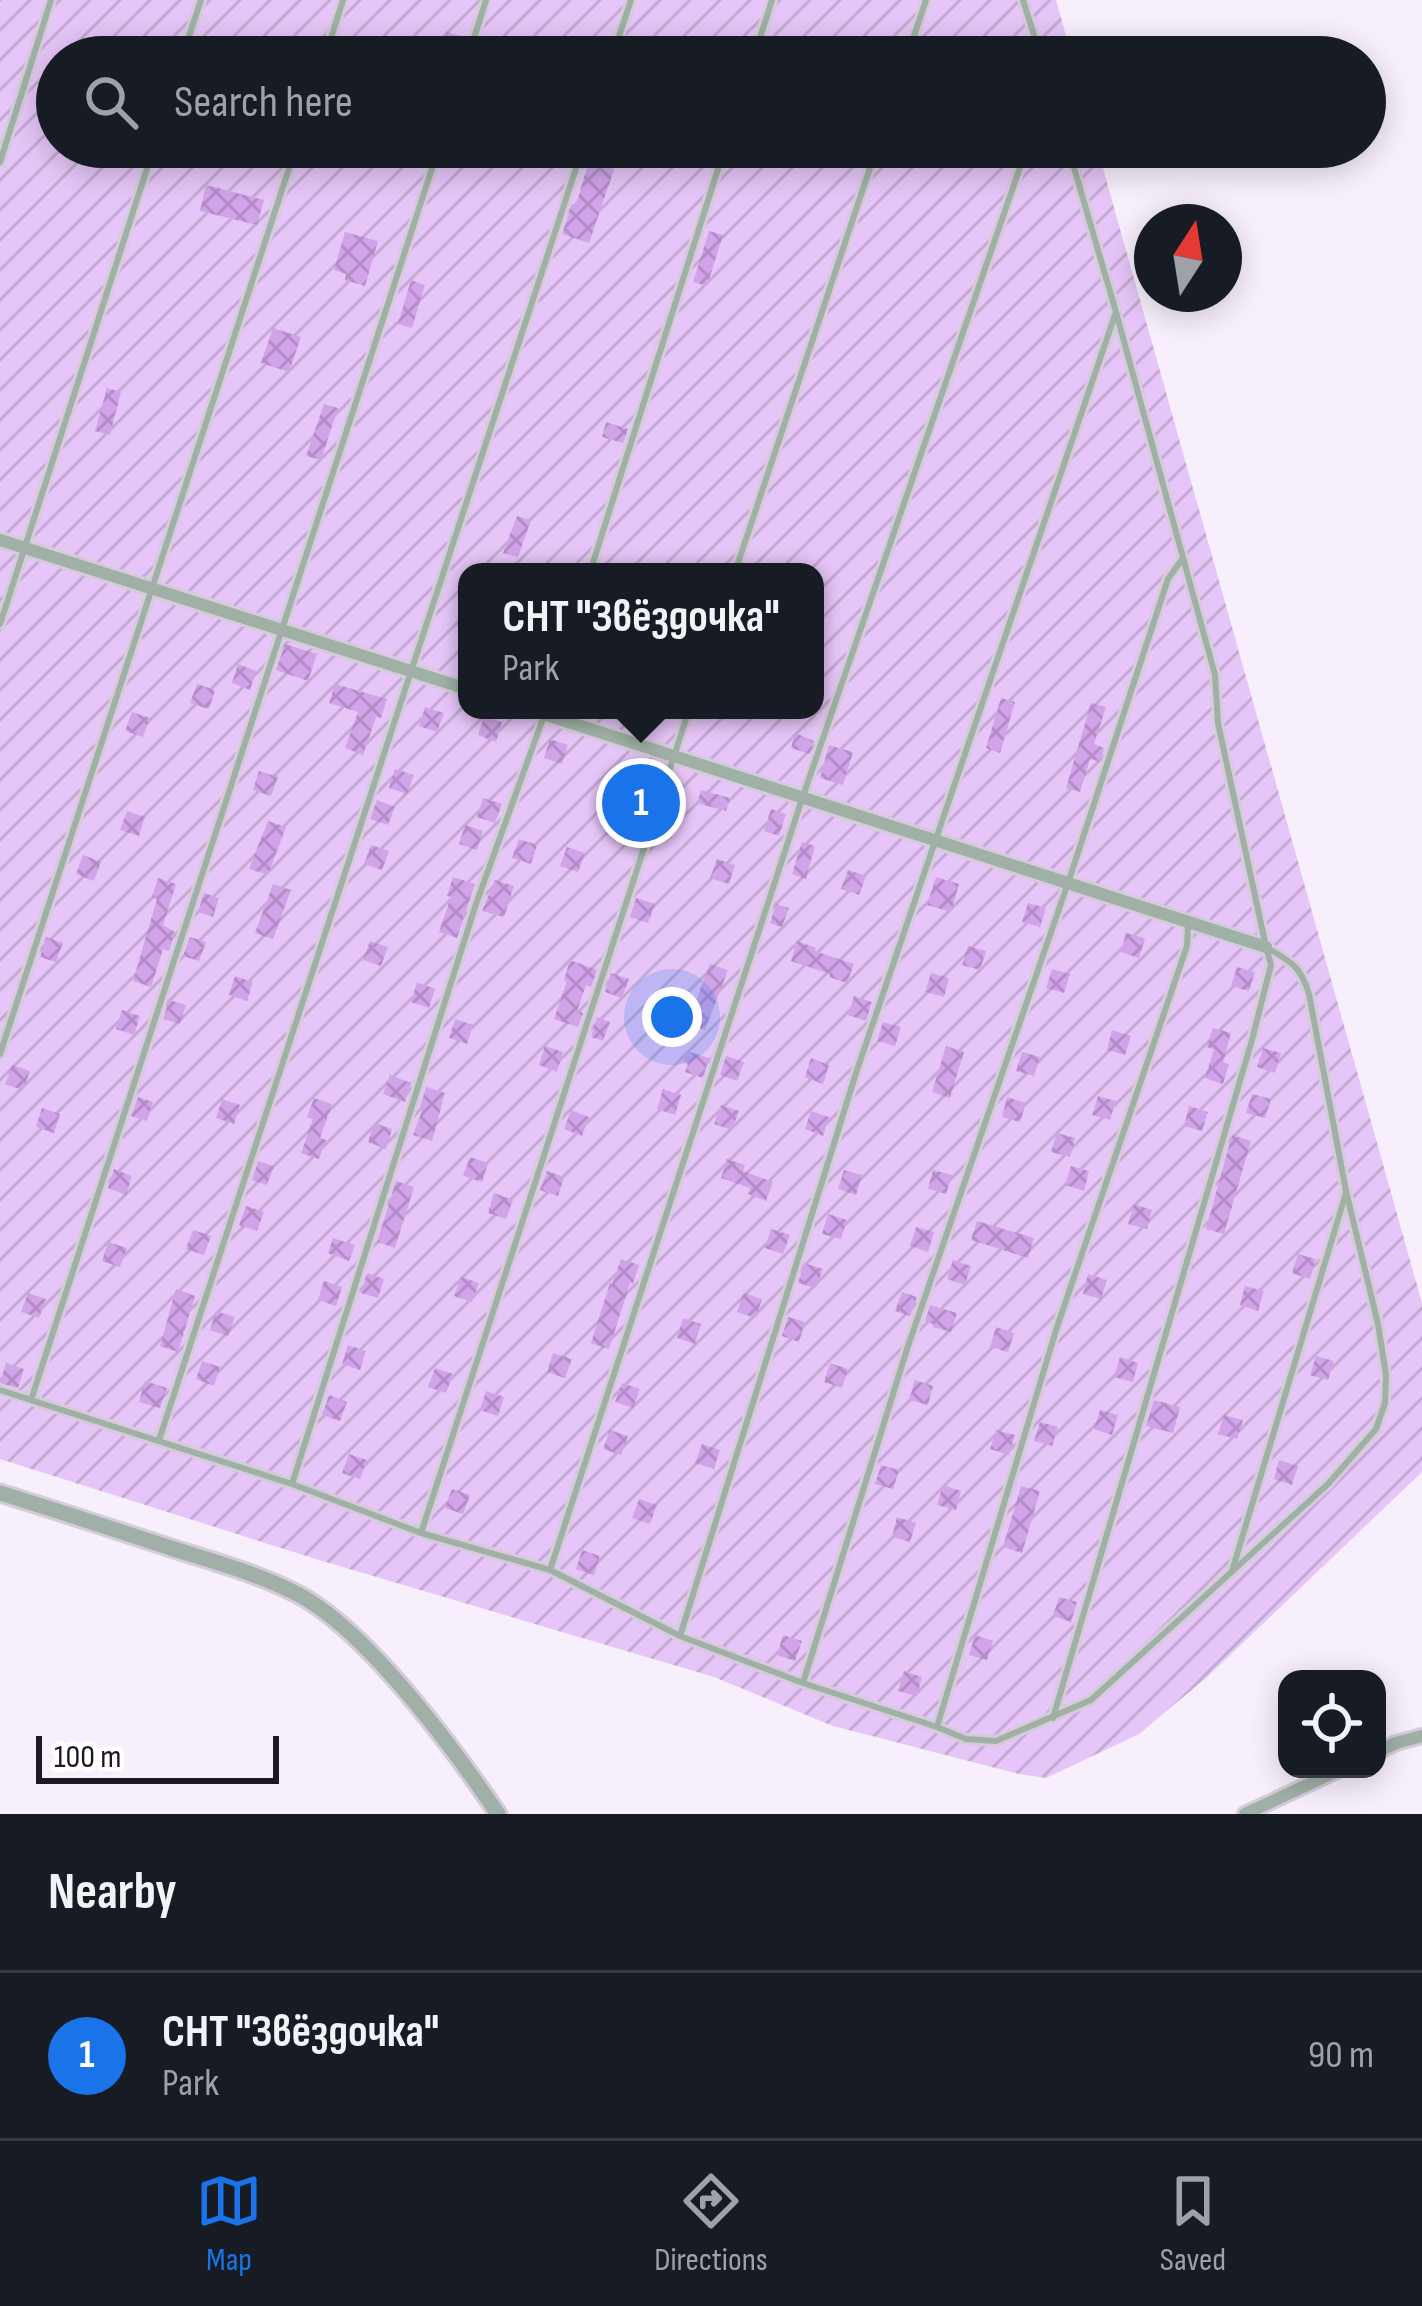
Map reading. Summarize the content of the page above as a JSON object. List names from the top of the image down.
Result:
{
  "scale_bar": "100 m",
  "north": "top",
  "page": {
    "search": "Search here",
    "popup": ["СНТ \"Звёздочка\"", "Park"],
    "pins": "1",
    "scale": "100 m",
    "heading": "Nearby",
    "list": [
      {
        "mark": "1",
        "name": "СНТ \"Звёздочка\"",
        "note": "Park",
        "value": "90 m"
      }
    ],
    "nav": ["Map", "Directions", "Saved"]
  }
}
